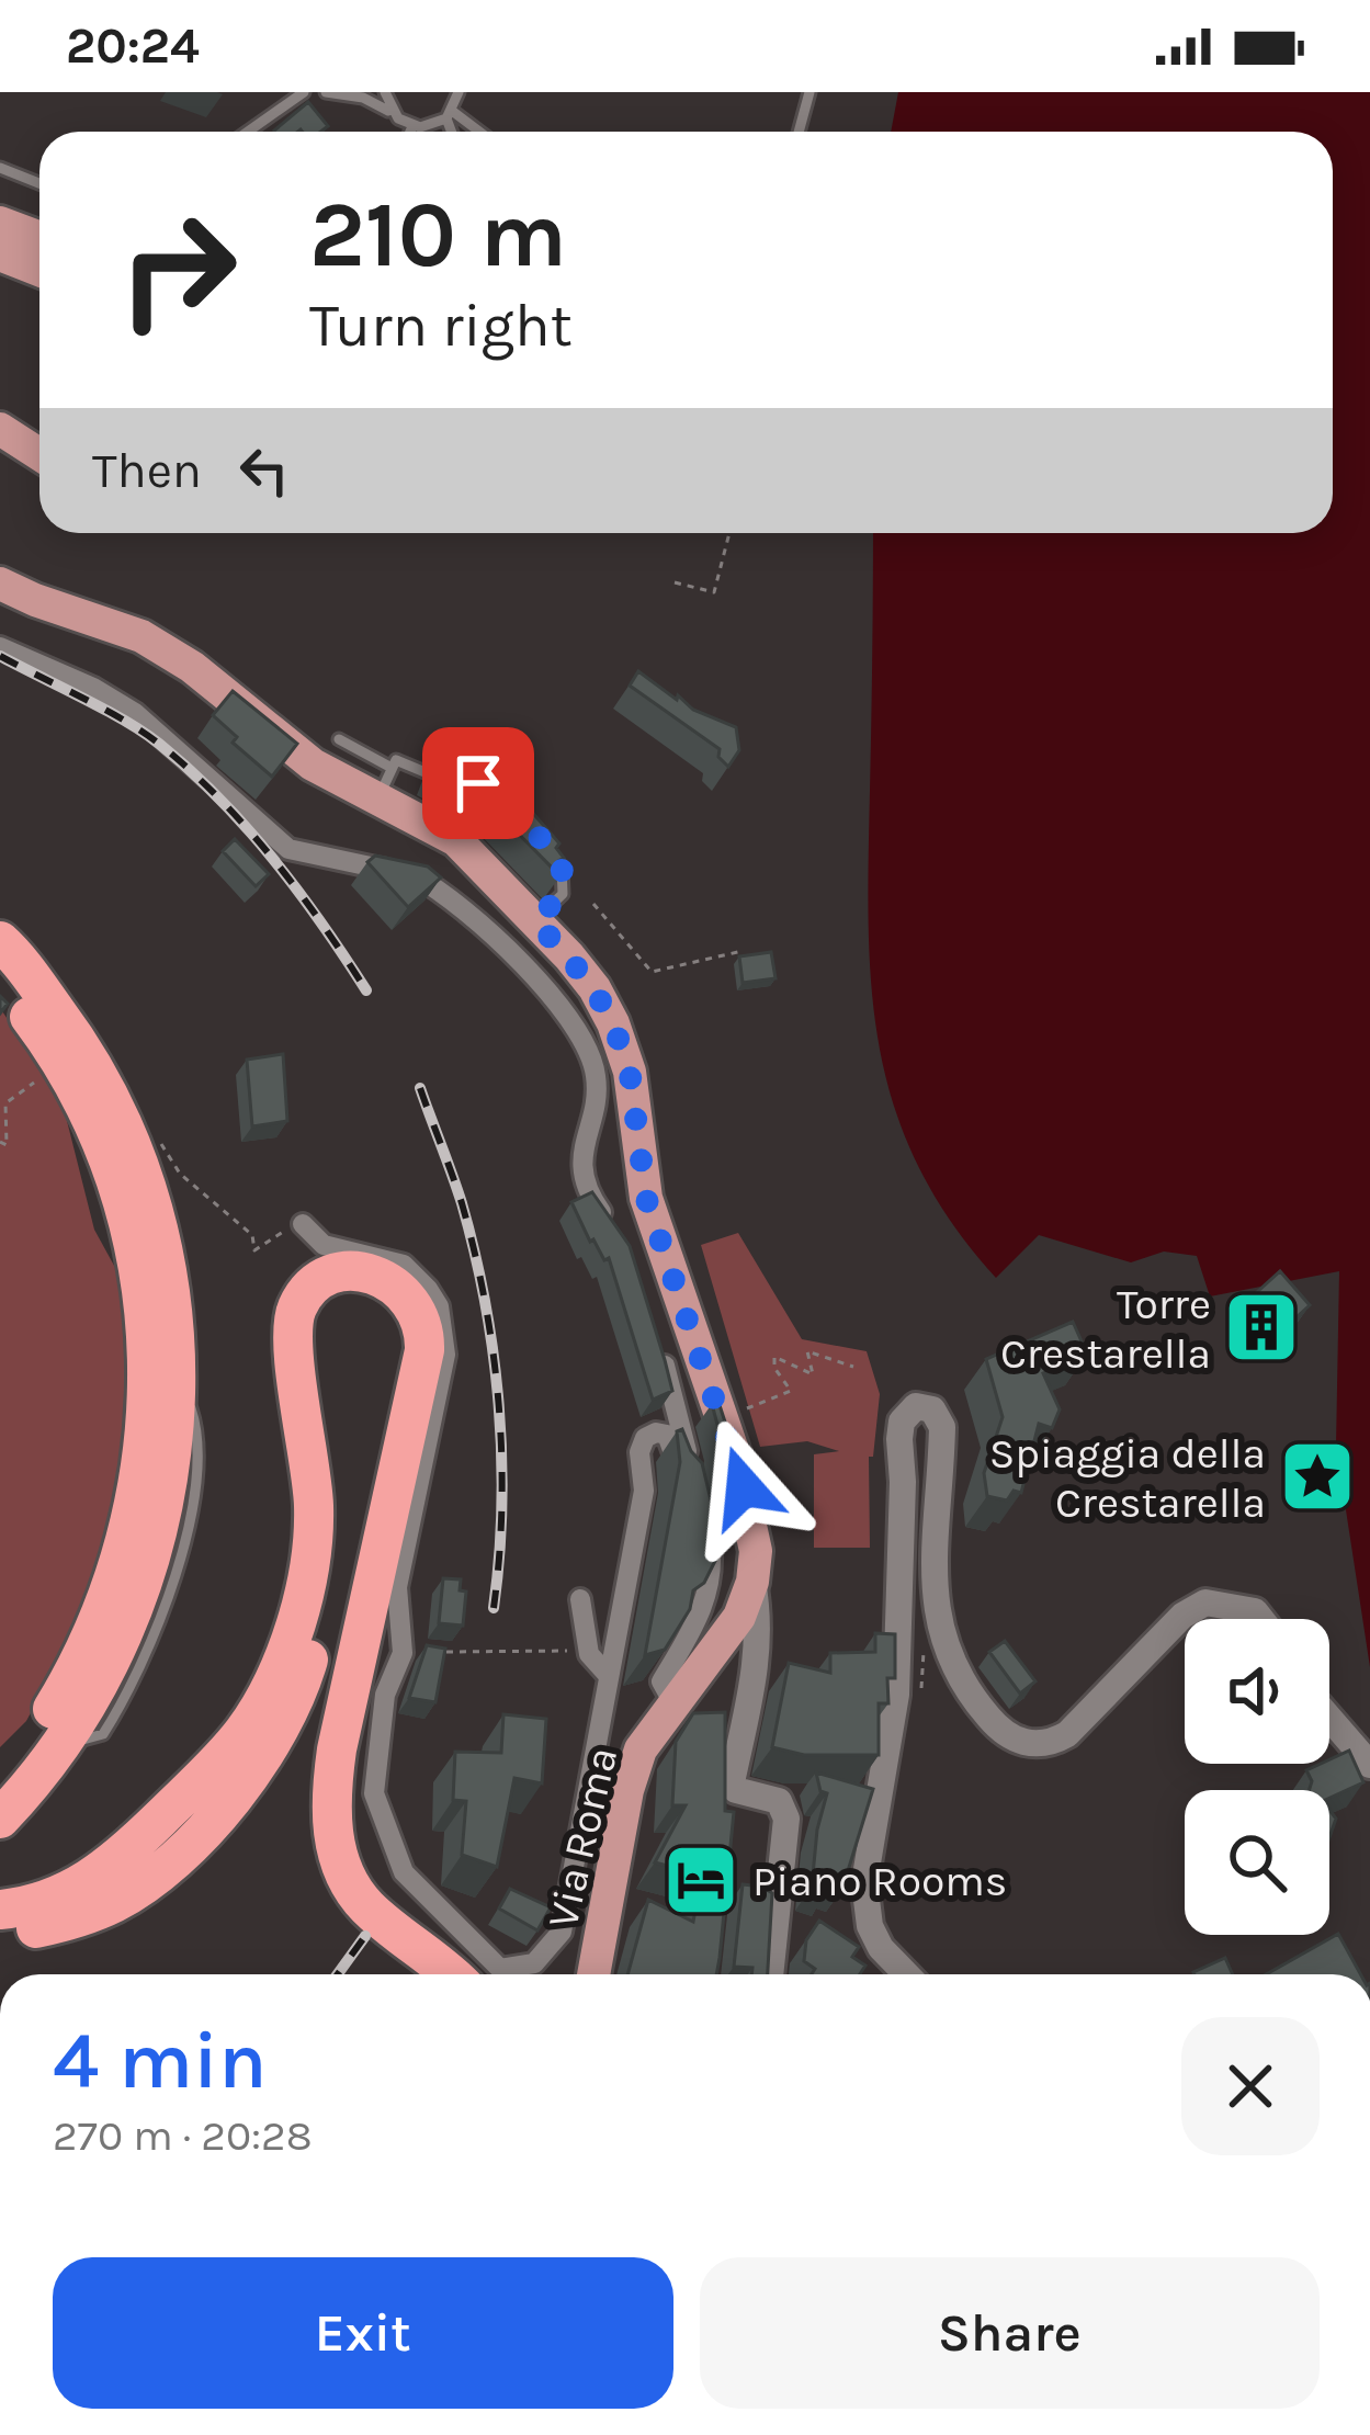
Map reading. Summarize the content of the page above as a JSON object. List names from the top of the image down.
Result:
{
  "streets": {
    "main road": ["Via Roma"]
  },
  "places": {
    "building": ["Torre Crestarella"],
    "place": ["Spiaggia della Crestarella"],
    "hotel": ["Piano Rooms"]
  },
  "page": {
    "status": "20:24",
    "turn": ["210 m", "Turn right"],
    "then": "Then",
    "heading": ["4 min", "270 m · 20:28"],
    "buttons": ["Exit", "Share"]
  }
}
